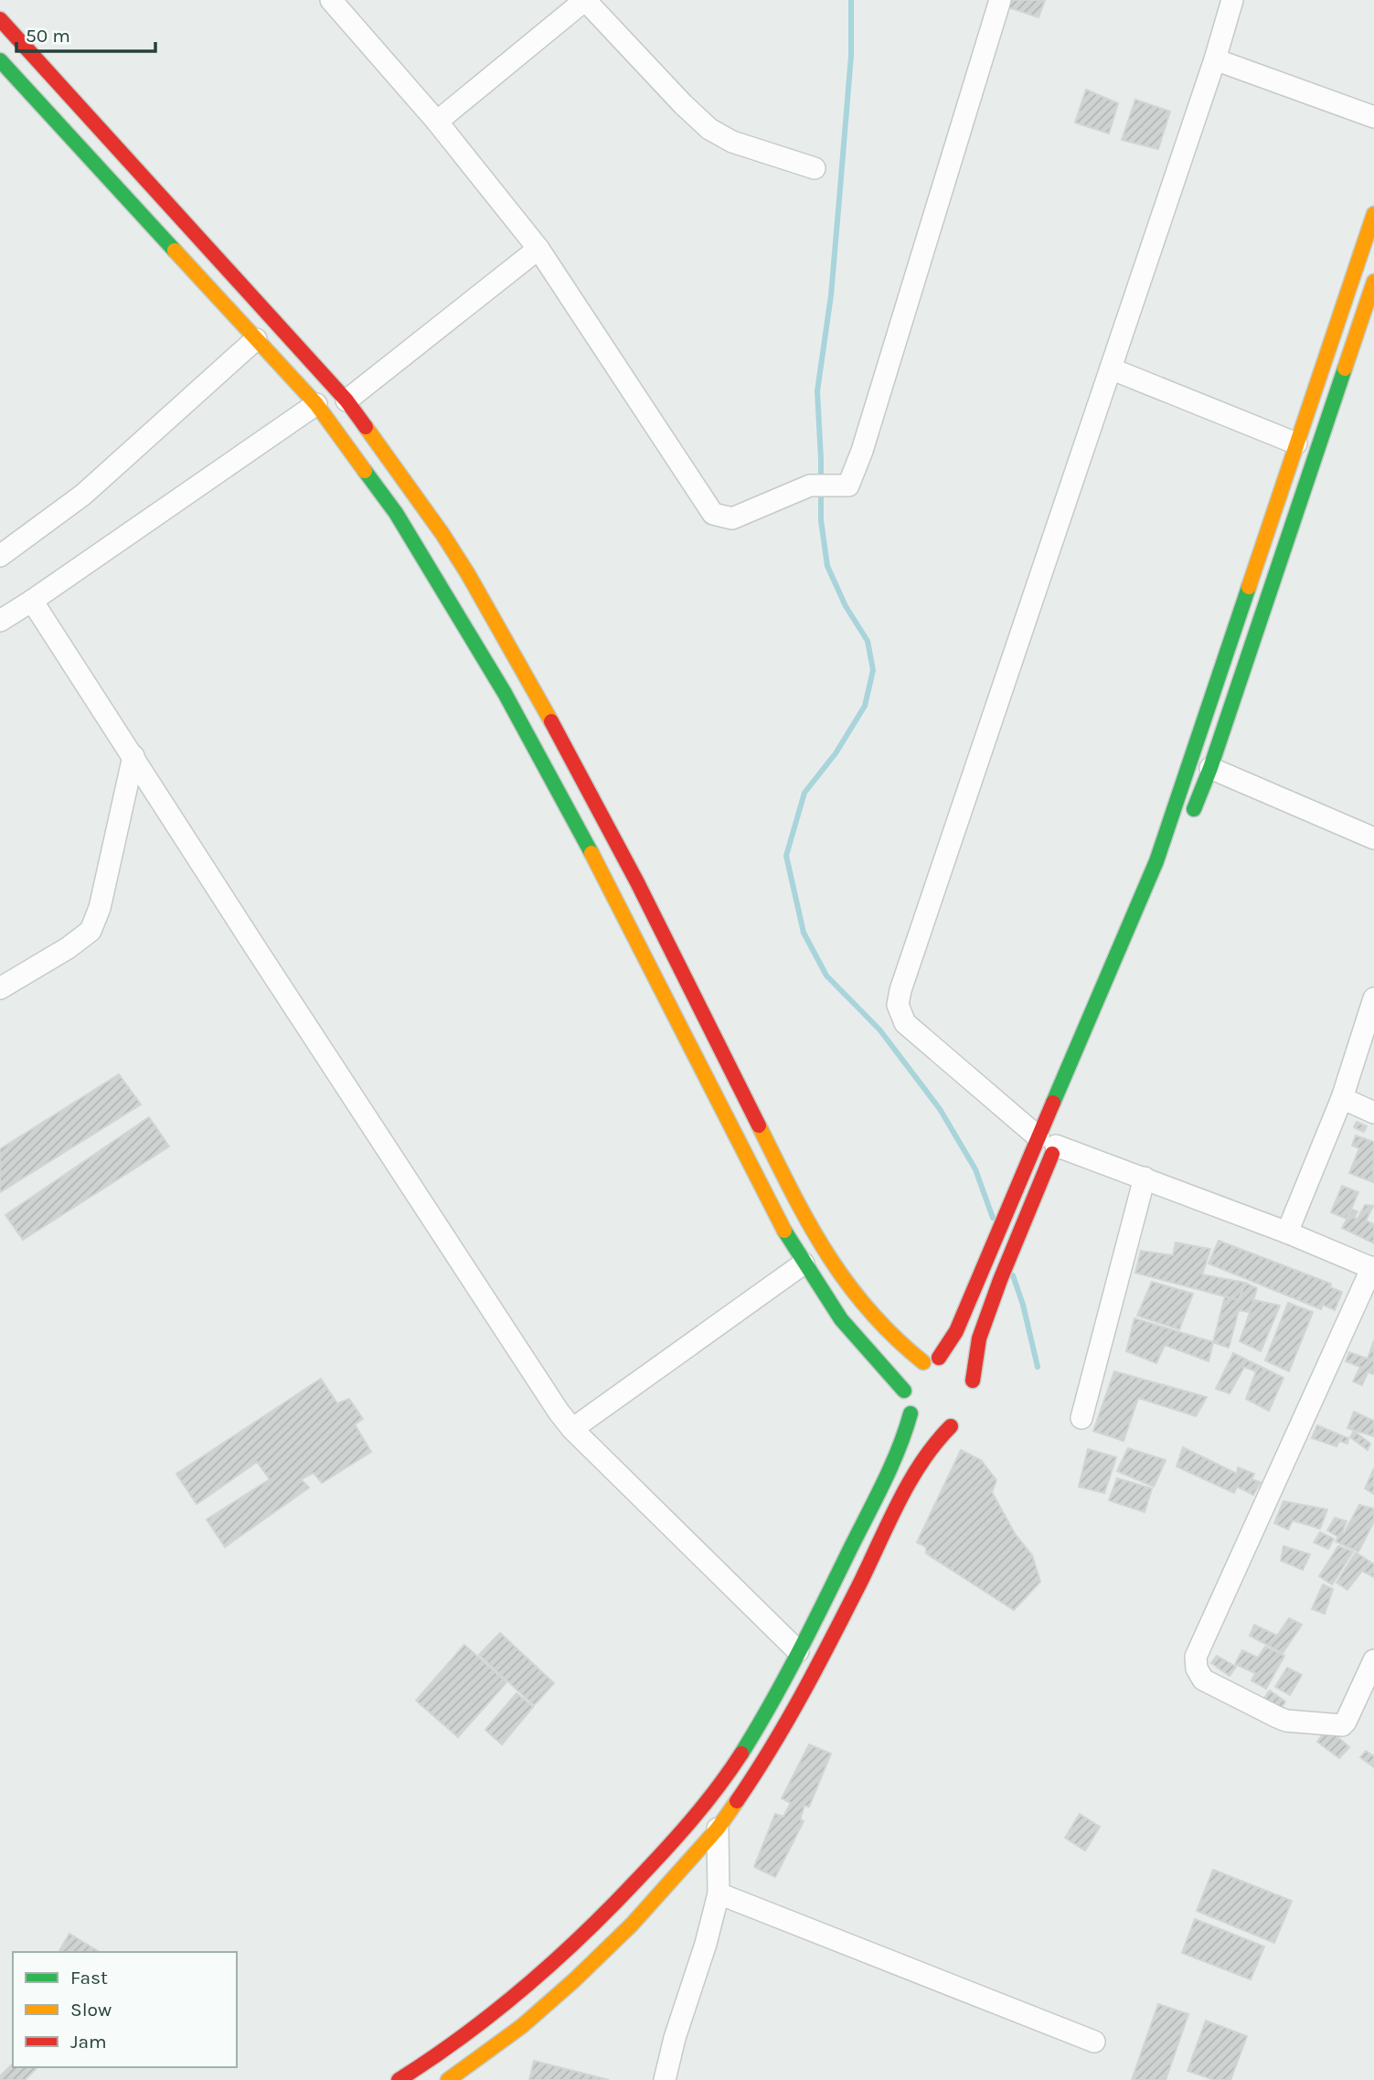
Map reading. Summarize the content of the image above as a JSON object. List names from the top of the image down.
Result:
{
  "legend": ["Fast", "Slow", "Jam"],
  "scale_bar": "50 m"
}
